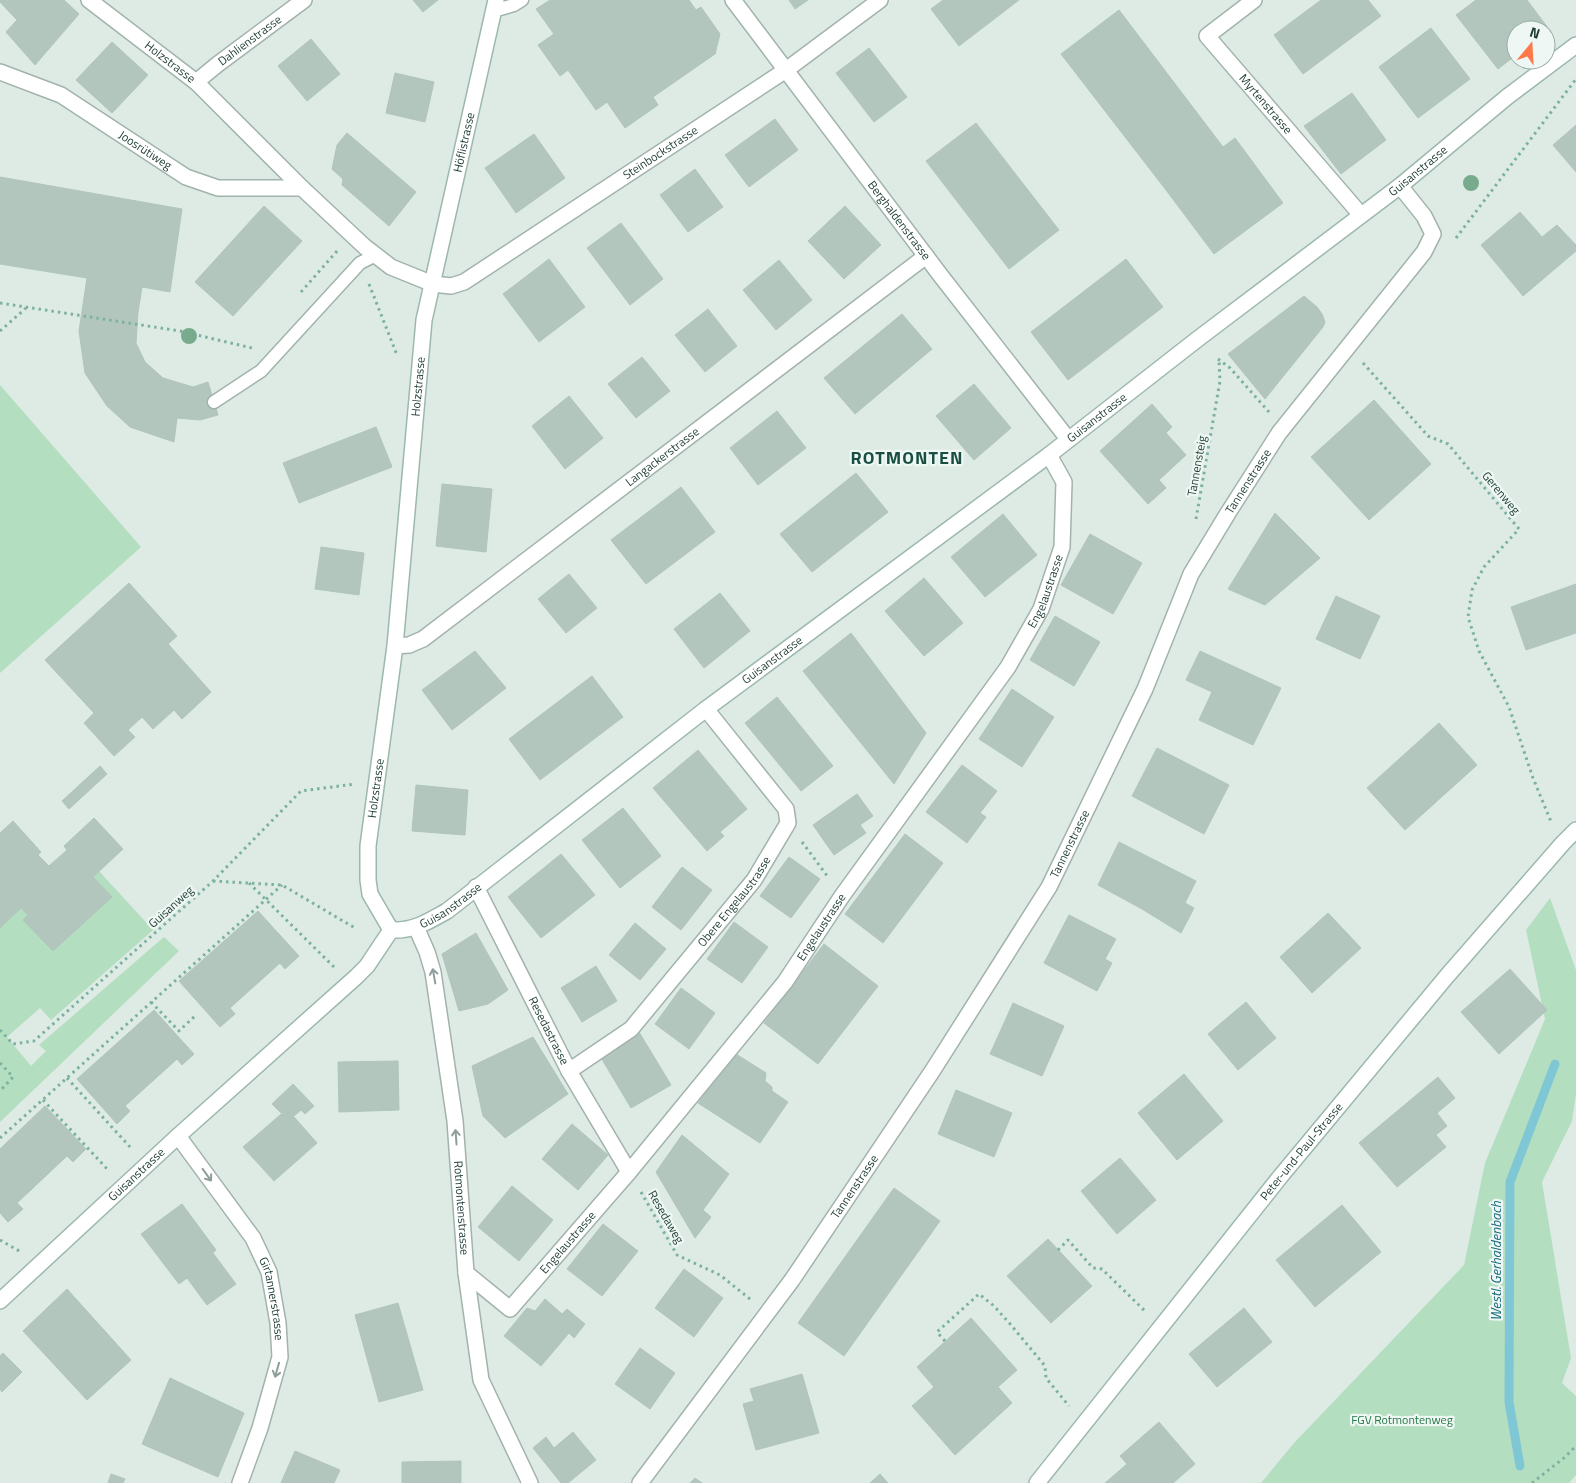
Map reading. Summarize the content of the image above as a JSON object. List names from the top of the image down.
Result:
{
  "streets": {
    "street": [
      "Dahlienstrasse",
      "Holzstrasse",
      "Myrtenstrasse",
      "Höflistrasse",
      "Joosrütiweg",
      "Steinbockstrasse",
      "Guisanstrasse",
      "Berghaldenstrasse",
      "Langackerstrasse",
      "Tannenstrasse",
      "Engelaustrasse",
      "Obere Engelaustrasse",
      "Resedastrasse",
      "Peter-und-Paul-Strasse",
      "Rotmontenstrasse",
      "Girtannerstrasse"
    ],
    "path": [
      "Tannensteig",
      "Gerenweg",
      "Guisanweg",
      "Resedaweg"
    ]
  },
  "crossings": [
    ["Dahlienstrasse", "Holzstrasse"],
    ["Holzstrasse", "Höflistrasse"],
    ["Holzstrasse", "Joosrütiweg"],
    ["Holzstrasse", "Steinbockstrasse"],
    ["Holzstrasse", "Guisanstrasse"],
    ["Holzstrasse", "Langackerstrasse"],
    ["Myrtenstrasse", "Guisanstrasse"],
    ["Höflistrasse", "Steinbockstrasse"],
    ["Steinbockstrasse", "Berghaldenstrasse"],
    ["Guisanstrasse", "Berghaldenstrasse"],
    ["Guisanstrasse", "Tannenstrasse"],
    ["Guisanstrasse", "Engelaustrasse"],
    ["Guisanstrasse", "Resedastrasse"],
    ["Guisanstrasse", "Rotmontenstrasse"],
    ["Guisanstrasse", "Girtannerstrasse"],
    ["Berghaldenstrasse", "Langackerstrasse"],
    ["Tannenstrasse", "Resedaweg"],
    ["Engelaustrasse", "Resedastrasse"],
    ["Engelaustrasse", "Rotmontenstrasse"],
    ["Engelaustrasse", "Resedaweg"],
    ["Obere Engelaustrasse", "Resedastrasse"],
    ["Resedastrasse", "Resedaweg"]
  ],
  "one_way": ["Rotmontenstrasse", "Girtannerstrasse"],
  "districts": ["ROTMONTEN"],
  "water": ["Westl. Gerhaldenbach"],
  "parks": ["FGV Rotmontenweg"],
  "north": "top"
}
